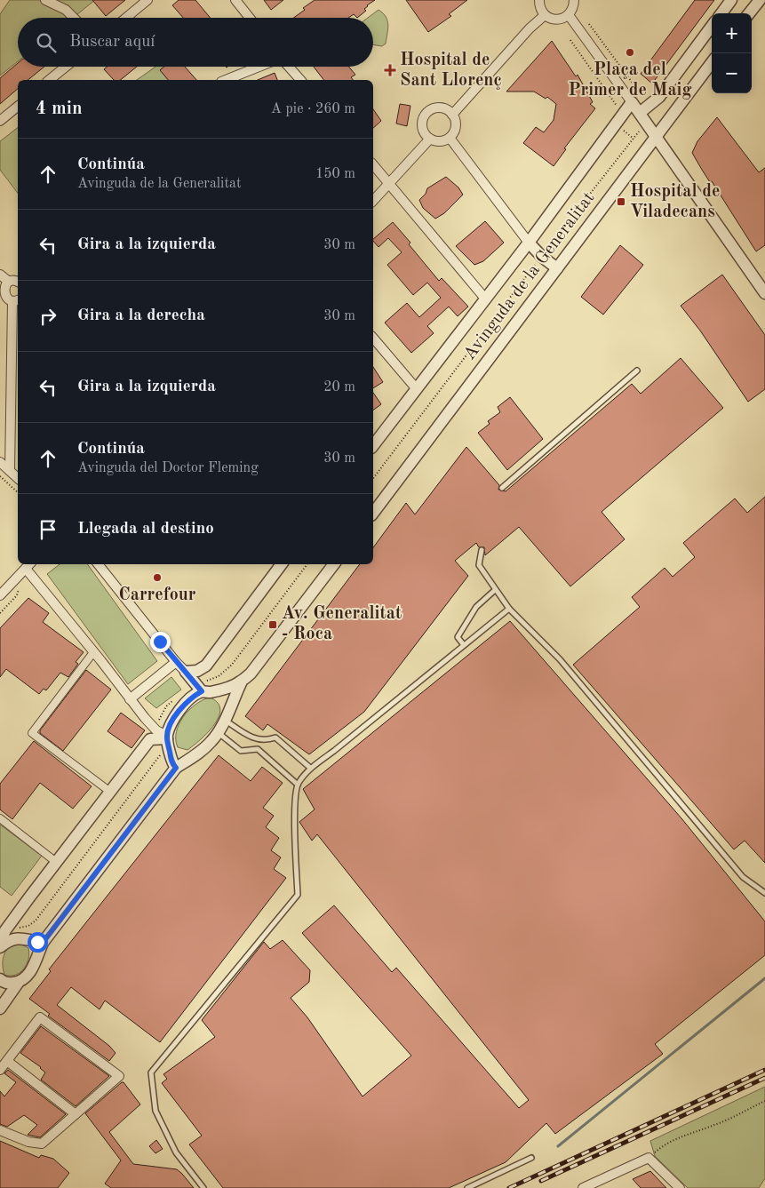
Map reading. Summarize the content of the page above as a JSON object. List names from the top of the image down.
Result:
{
  "streets": {
    "street": ["Avinguda de la Generalitat"]
  },
  "places": {
    "other": ["Plaça del Primer de Maig", "Carrefour"],
    "health": ["Hospital de Sant Llorenç"],
    "transit": ["Hospital de Viladecans", "Av. Generalitat - Roca"]
  },
  "page": {
    "map_buttons": ["+", "−"],
    "search": "Buscar aquí",
    "heading": ["4 min", "A pie · 260 m"],
    "list": [
      ["Continúa", "Avinguda de la Generalitat", "150 m"],
      ["Gira a la izquierda", "30 m"],
      ["Gira a la derecha", "30 m"],
      ["Gira a la izquierda", "20 m"],
      ["Continúa", "Avinguda del Doctor Fleming", "30 m"],
      "Llegada al destino"
    ]
  }
}
